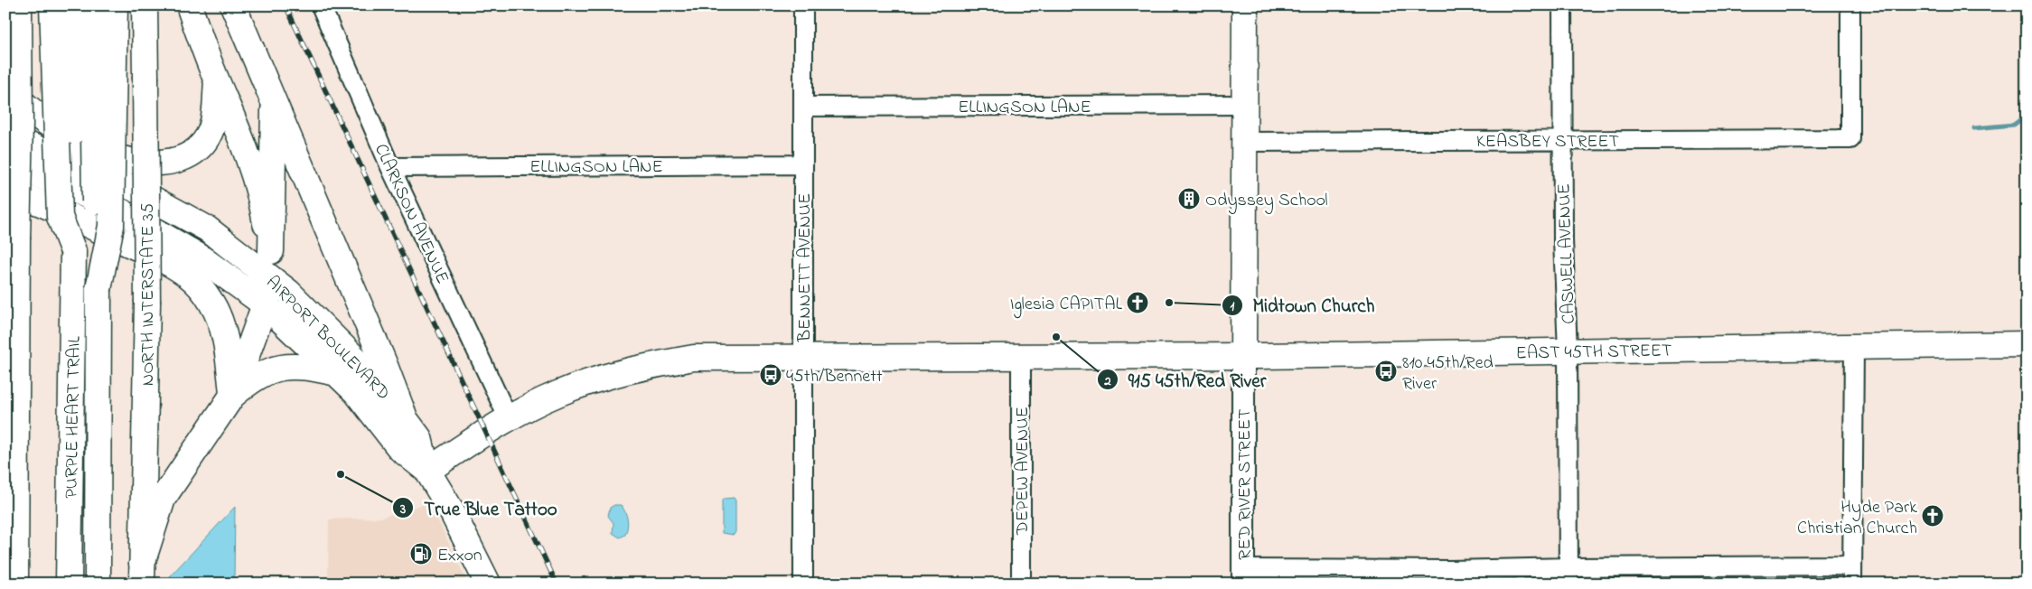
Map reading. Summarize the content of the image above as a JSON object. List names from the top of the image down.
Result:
{
  "streets": {
    "main road": [
      "NORTH INTERSTATE 35",
      "AIRPORT BOULEVARD",
      "EAST 45TH STREET",
      "PURPLE HEART TRAIL",
      "RED RIVER STREET"
    ],
    "street": [
      "ELLINGSON LANE",
      "KEASBEY STREET",
      "CLARKSON AVENUE",
      "CASWELL AVENUE",
      "BENNETT AVENUE",
      "DEPEW AVENUE"
    ]
  },
  "crossings": [
    ["ELLINGSON LANE", "CLARKSON AVENUE"],
    ["ELLINGSON LANE", "BENNETT AVENUE"],
    ["ELLINGSON LANE", "RED RIVER STREET"],
    ["KEASBEY STREET", "CASWELL AVENUE"],
    ["KEASBEY STREET", "RED RIVER STREET"],
    ["CLARKSON AVENUE", "EAST 45TH STREET"],
    ["CASWELL AVENUE", "EAST 45TH STREET"],
    ["BENNETT AVENUE", "EAST 45TH STREET"],
    ["AIRPORT BOULEVARD", "EAST 45TH STREET"],
    ["EAST 45TH STREET", "DEPEW AVENUE"],
    ["EAST 45TH STREET", "RED RIVER STREET"]
  ],
  "places": {
    "building": ["Odyssey School"],
    "church": ["Iglesia CAPITAL", "Hyde Park Christian Church"],
    "other": ["Midtown Church", "915 45th/Red River", "True Blue Tattoo"],
    "bus stop": ["810 45th/Red River", "45th/Bennett"],
    "fuel station": ["Exxon"]
  }
}
